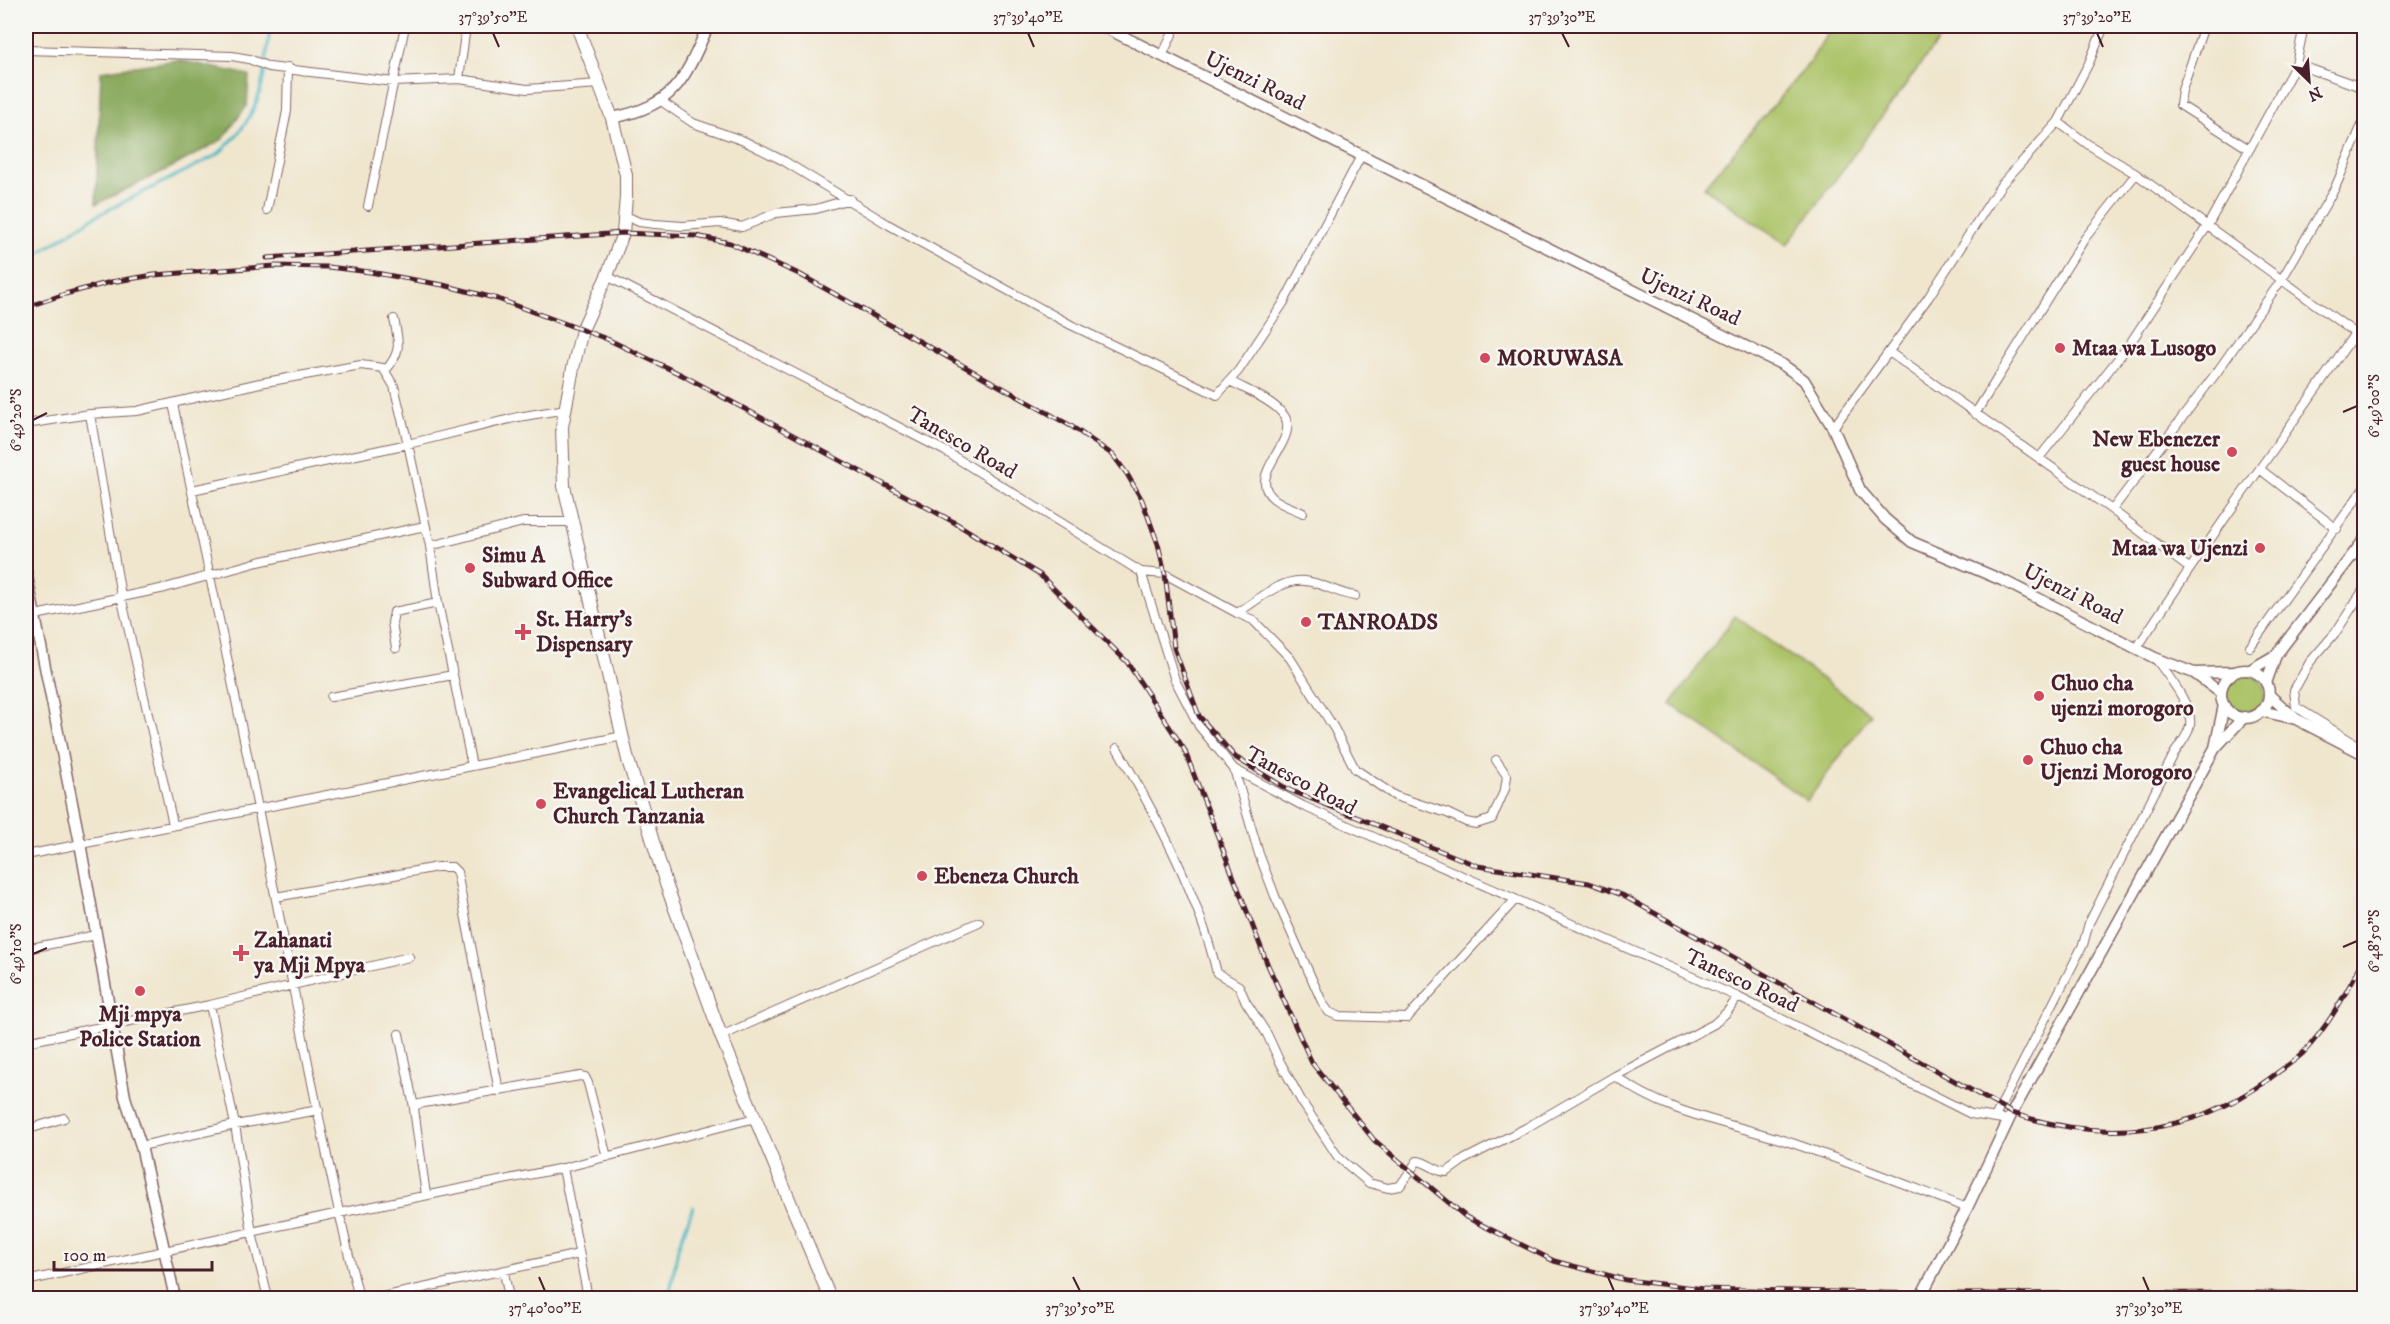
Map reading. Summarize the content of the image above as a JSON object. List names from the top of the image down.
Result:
{
  "streets": {
    "street": ["Ujenzi Road", "Tanesco Road"]
  },
  "places": {
    "other": [
      "Mtaa wa Lusogo",
      "MORUWASA",
      "New Ebenezer guest house",
      "Mtaa wa Ujenzi",
      "Simu A Subward Office",
      "TANROADS",
      "Chuo cha ujenzi morogoro",
      "Chuo cha Ujenzi Morogoro",
      "Evangelical Lutheran Church Tanzania",
      "Ebeneza Church",
      "Mji mpya Police Station"
    ],
    "health": ["St. Harry's Dispensary", "Zahanati ya Mji Mpya"]
  },
  "scale_bar": "100 m",
  "north": "bottom right",
  "coordinates": [
    "37°39'50\"E",
    "37°39'40\"E",
    "37°39'30\"E",
    "37°39'20\"E",
    "6°49'00\"S",
    "6°49'20\"S",
    "6°48'50\"S",
    "6°49'10\"S",
    "37°40'00\"E"
  ]
}
